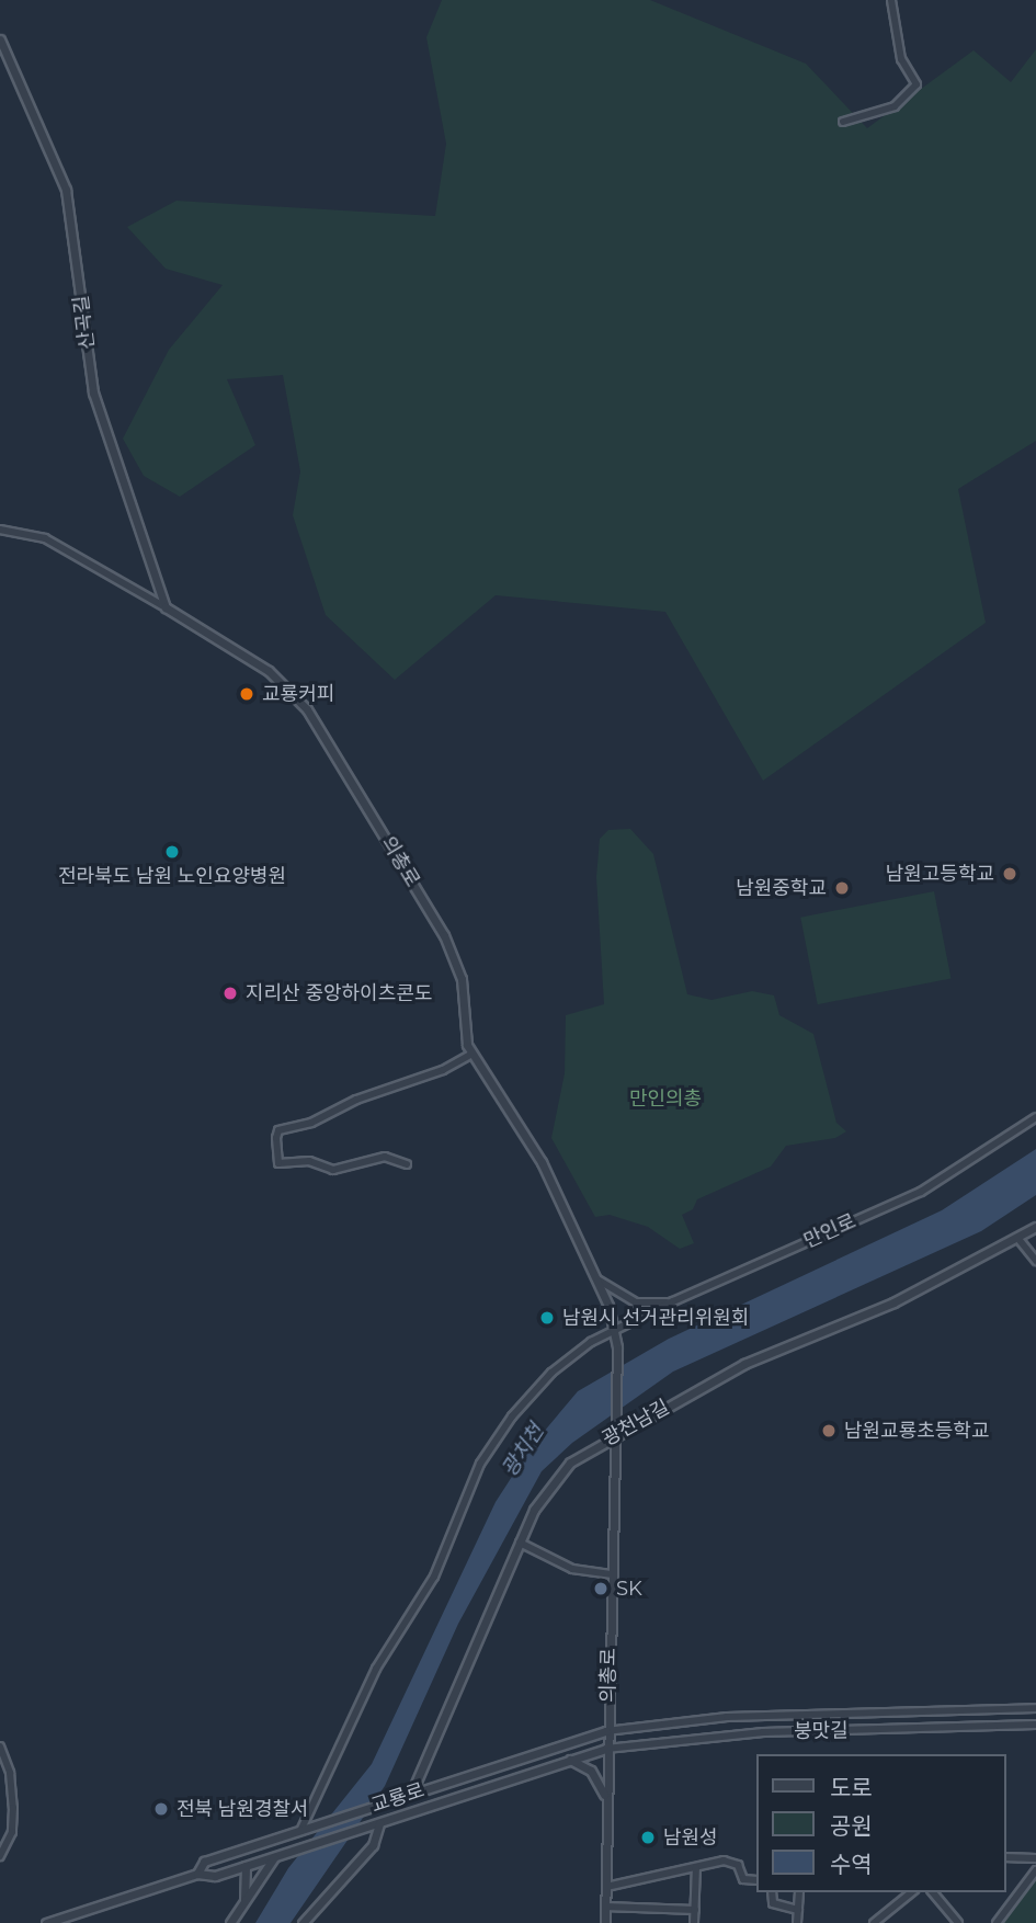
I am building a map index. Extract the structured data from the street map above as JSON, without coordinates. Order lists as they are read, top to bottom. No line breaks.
{"streets":{"street":["산곡길","의총로","만인로","광천남길","붕맛길","교룡로"]},"crossings":[["산곡길","의총로"],["의총로","만인로"],["의총로","광천남길"],["의총로","붕맛길"],["의총로","교룡로"],["만인로","교룡로"],["광천남길","교룡로"],["붕맛길","교룡로"]],"water":["광치천"],"parks":["만인의총"],"places":["교룡커피","전라북도 남원 노인요양병원","남원고등학교","남원중학교","지리산 중앙하이츠콘도","남원시 선거관리위원회","남원교룡초등학교","SK","전북 남원경찰서","남원성"],"legend":["도로","공원","수역"]}
